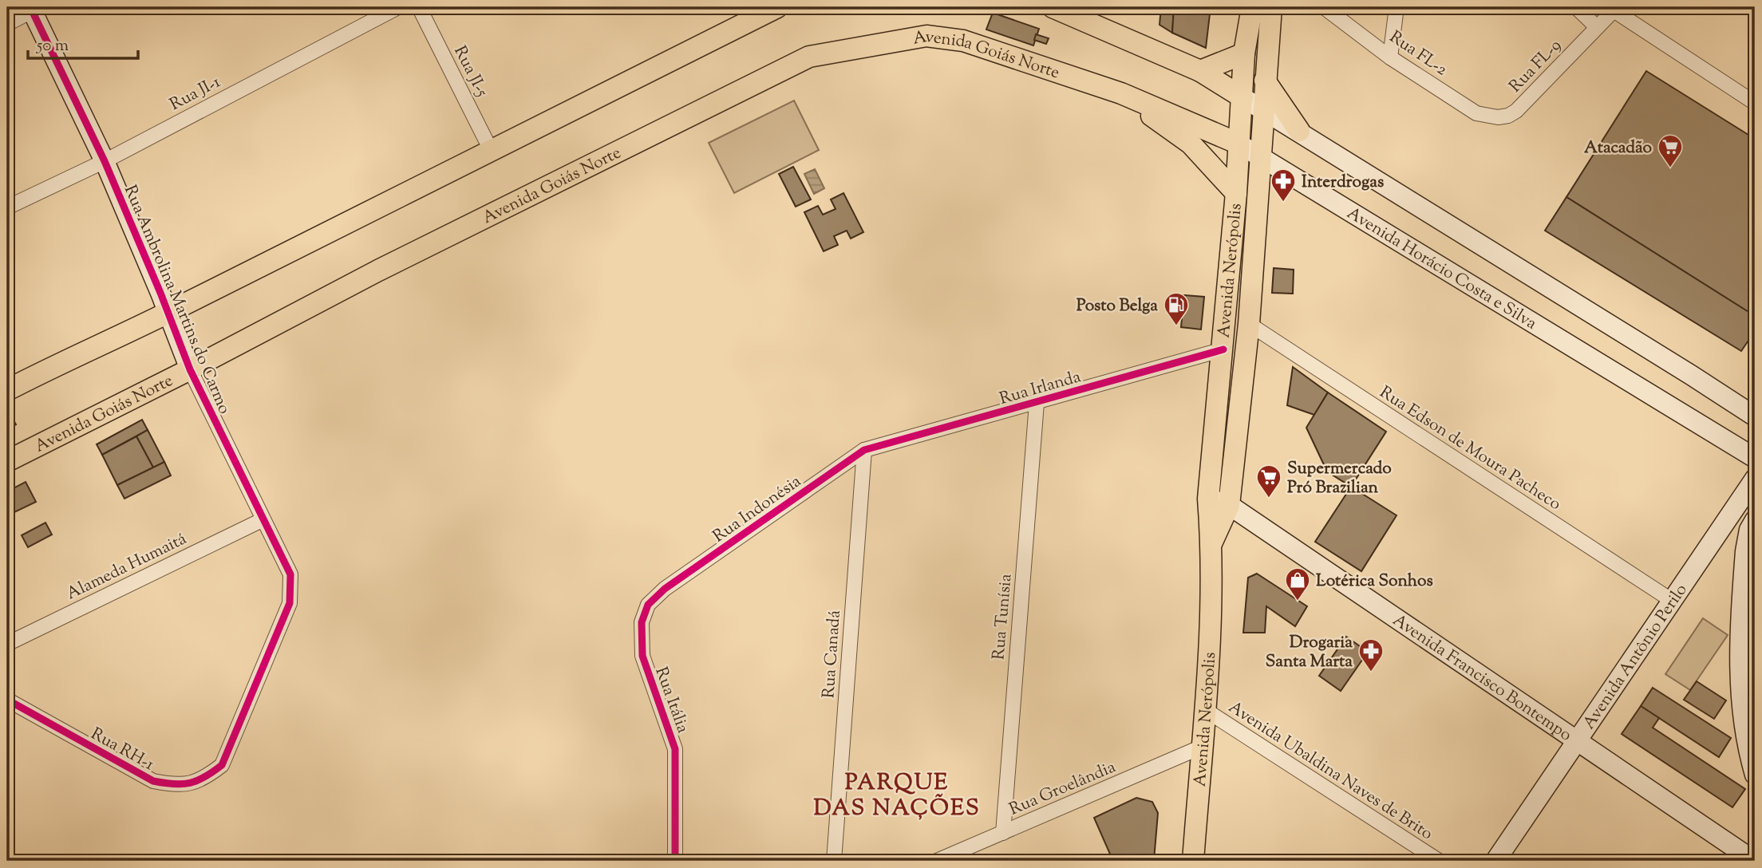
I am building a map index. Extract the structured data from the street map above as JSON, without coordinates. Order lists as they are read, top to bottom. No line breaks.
{"streets":{"main road":["Avenida Goiás Norte","Avenida Horácio Costa e Silva","Avenida Nerópolis"],"street":["Rua FL-2","Rua FL-9","Rua JI-5","Rua JI-1","Rua Ambrolina Martins do Carmo","Rua Irlanda","Rua Edson de Moura Pacheco","Rua Indonésia","Alameda Humaitá","Rua Tunísia","Rua Canadá","Avenida Antônio Perilo","Avenida Francisco Bontempo","Rua Itália","Rua RH-1","Avenida Ubaldina Naves de Brito","Rua Groelândia"]},"crossings":[["Rua FL-2","Rua FL-9"],["Avenida Goiás Norte","Avenida Horácio Costa e Silva"],["Avenida Goiás Norte","Rua Ambrolina Martins do Carmo"],["Rua JI-1","Rua Ambrolina Martins do Carmo"],["Avenida Horácio Costa e Silva","Avenida Nerópolis"],["Avenida Nerópolis","Rua Irlanda"],["Avenida Nerópolis","Rua Edson de Moura Pacheco"],["Avenida Nerópolis","Avenida Francisco Bontempo"],["Avenida Nerópolis","Avenida Ubaldina Naves de Brito"],["Avenida Nerópolis","Rua Groelândia"],["Rua Ambrolina Martins do Carmo","Alameda Humaitá"],["Rua Ambrolina Martins do Carmo","Rua RH-1"],["Rua Irlanda","Rua Indonésia"],["Rua Irlanda","Rua Tunísia"],["Rua Irlanda","Rua Canadá"],["Rua Edson de Moura Pacheco","Avenida Antônio Perilo"],["Rua Indonésia","Rua Canadá"],["Rua Indonésia","Rua Itália"],["Rua Tunísia","Rua Groelândia"],["Avenida Antônio Perilo","Avenida Francisco Bontempo"]],"districts":["PARQUE DAS NAÇÕES"],"places":{"supermarket":["Atacadão","Supermercado Pró Brazilian"],"pharmacy":["Interdrogas","Drogaria Santa Marta"],"fuel station":["Posto Belga"],"shop":["Lotérica Sonhos"]},"scale_bar":"50 m"}
